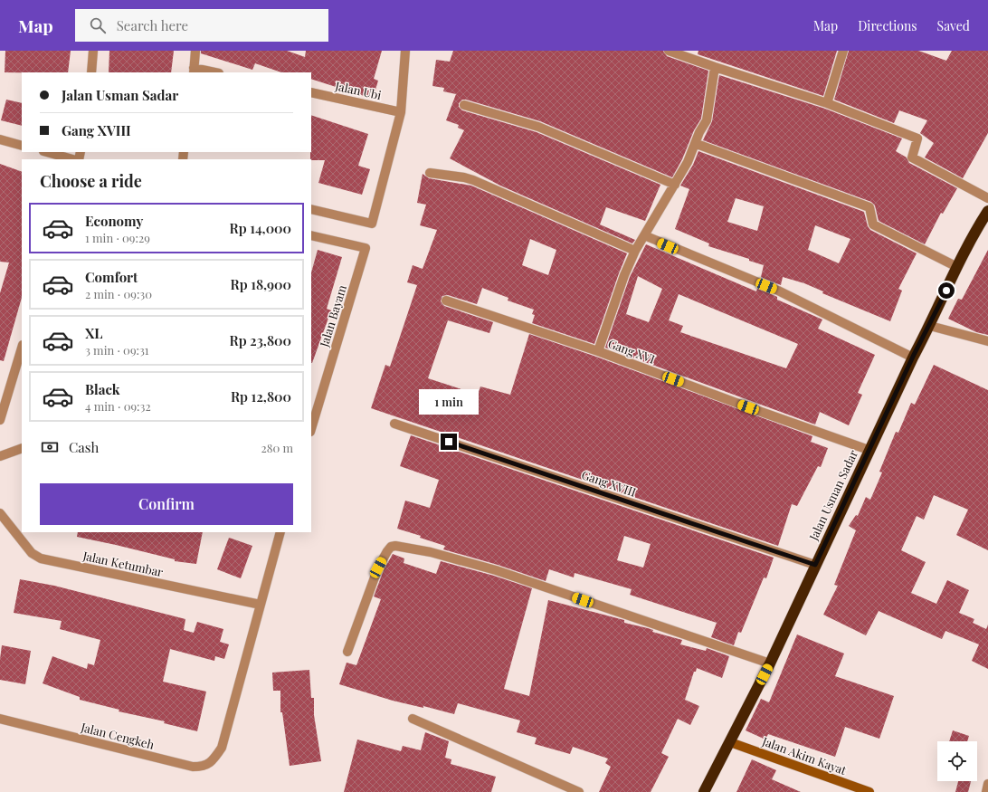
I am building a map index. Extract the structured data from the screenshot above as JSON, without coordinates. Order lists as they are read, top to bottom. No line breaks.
{"streets":{"highway":["Jalan Usman Sadar"],"main road":["Jalan Akim Kayat"],"street":["Jalan Ubi","Jalan Bayam","Gang XVI","Gang XVIII","Jalan Ketumbar","Jalan Cengkeh"]},"crossings":[["Gang XVI","Jalan Usman Sadar"],["Gang XVIII","Jalan Usman Sadar"],["Jalan Usman Sadar","Jalan Akim Kayat"],["Jalan Ketumbar","Jalan Cengkeh"]],"page":{"header":"Map","search":"Search here","nav":["Map","Directions","Saved"],"banner":["Jalan Usman Sadar","Gang XVIII"],"heading":"Choose a ride","list":[{"name":"Economy","note":"1 min · 09:29","value":"Rp 14,000"},{"name":"Comfort","note":"2 min · 09:30","value":"Rp 18,900"},{"name":"XL","note":"3 min · 09:31","value":"Rp 23,800"},{"name":"Black","note":"4 min · 09:32","value":"Rp 12,800"}],"bubble":"1 min","pay":["Cash","280 m"],"buttons":"Confirm"}}
